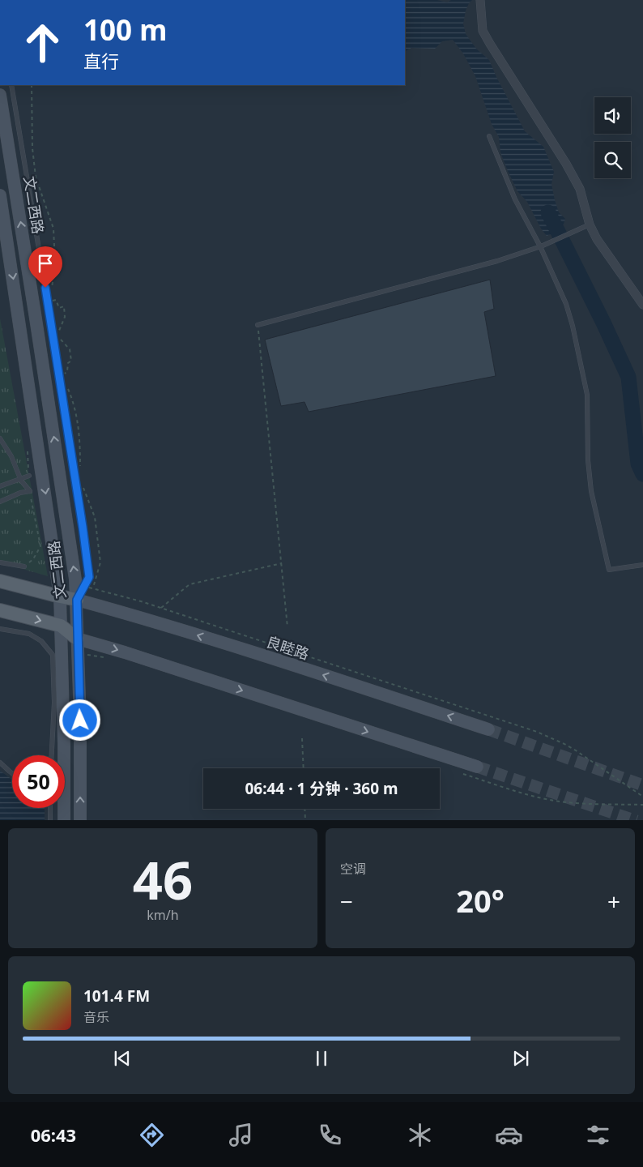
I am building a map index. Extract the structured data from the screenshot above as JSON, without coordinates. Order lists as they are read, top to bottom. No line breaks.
{"streets":{"main road":["文二西路","良睦路"]},"crossings":[["文二西路","良睦路"]],"page":{"turn":["100 m","直行"],"limit":"50","trip":"06:44 · 1 分钟 · 360 m","tile":[["46","km/h"],"空调"],"heat":["−","20°","+"],"song":["101.4 FM","音乐"],"tabs":"06:43"}}
